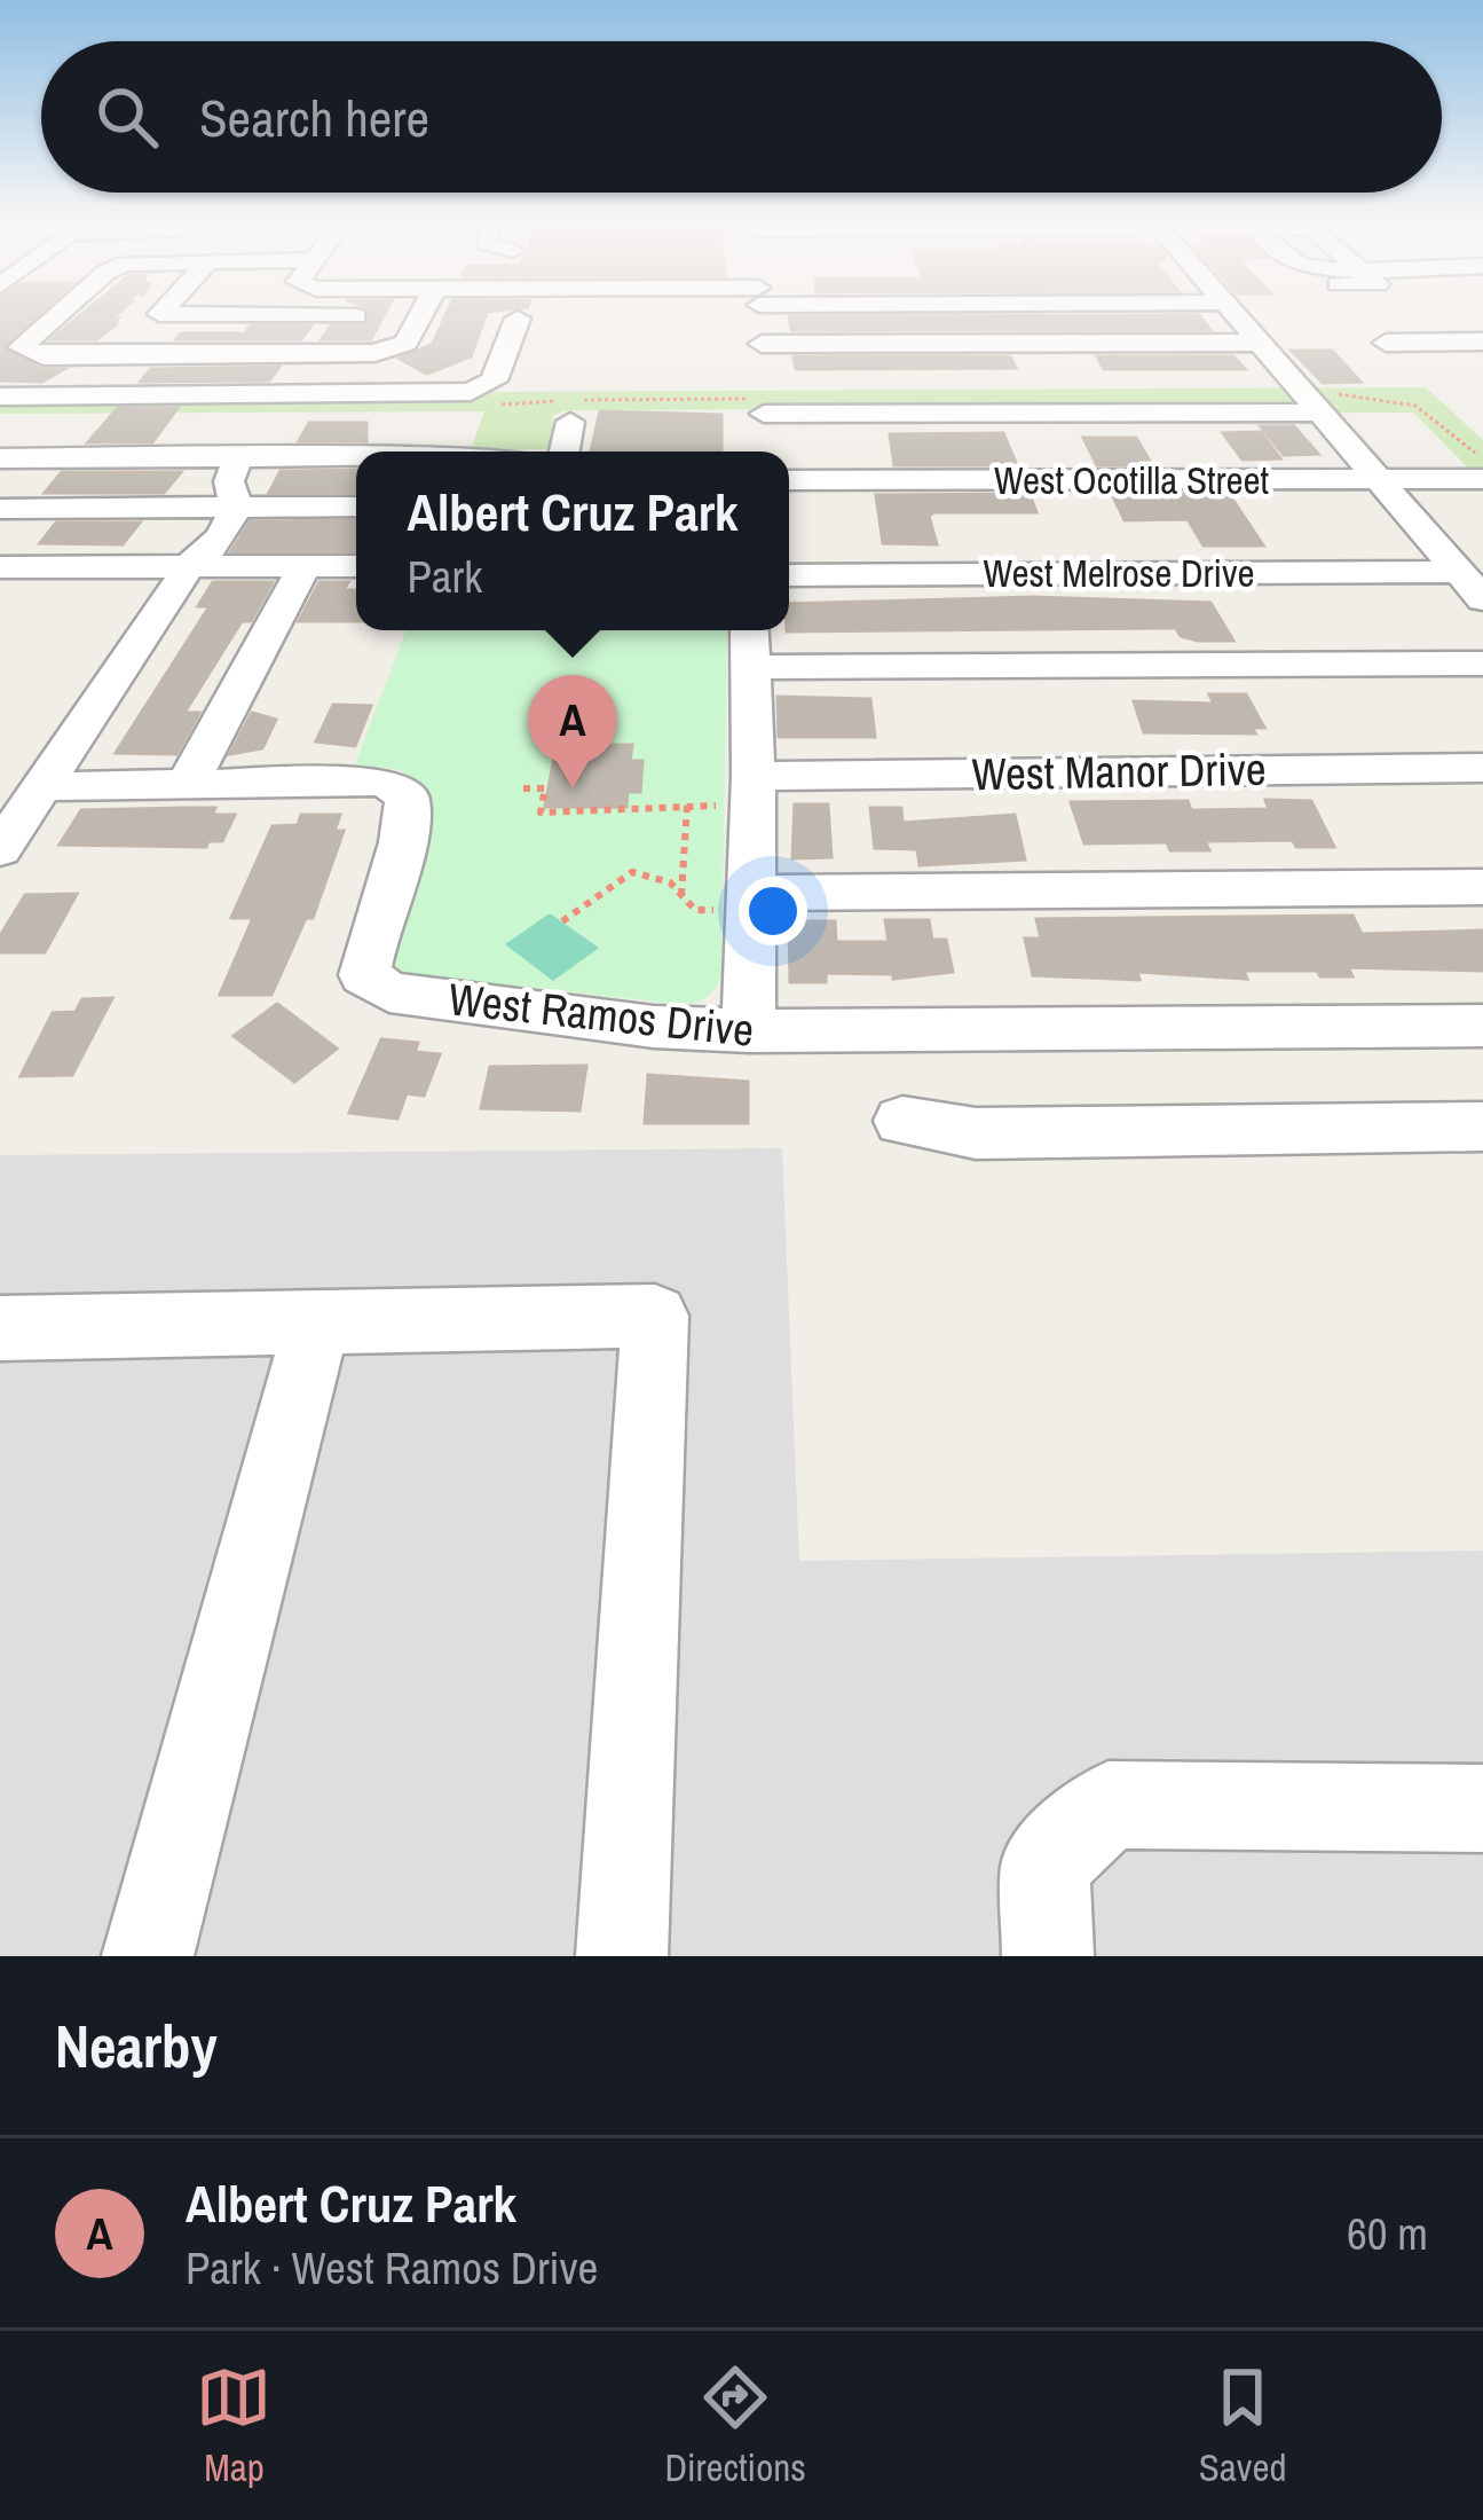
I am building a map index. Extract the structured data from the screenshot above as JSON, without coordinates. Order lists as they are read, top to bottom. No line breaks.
{"streets":{"street":["West Ocotilla Street","West Melrose Drive","West Manor Drive","West Ramos Drive"]},"page":{"search":"Search here","popup":["Albert Cruz Park","Park"],"pins":"A","heading":"Nearby","list":[{"mark":"A","name":"Albert Cruz Park","note":"Park · West Ramos Drive","value":"60 m"}],"nav":["Map","Directions","Saved"]}}
